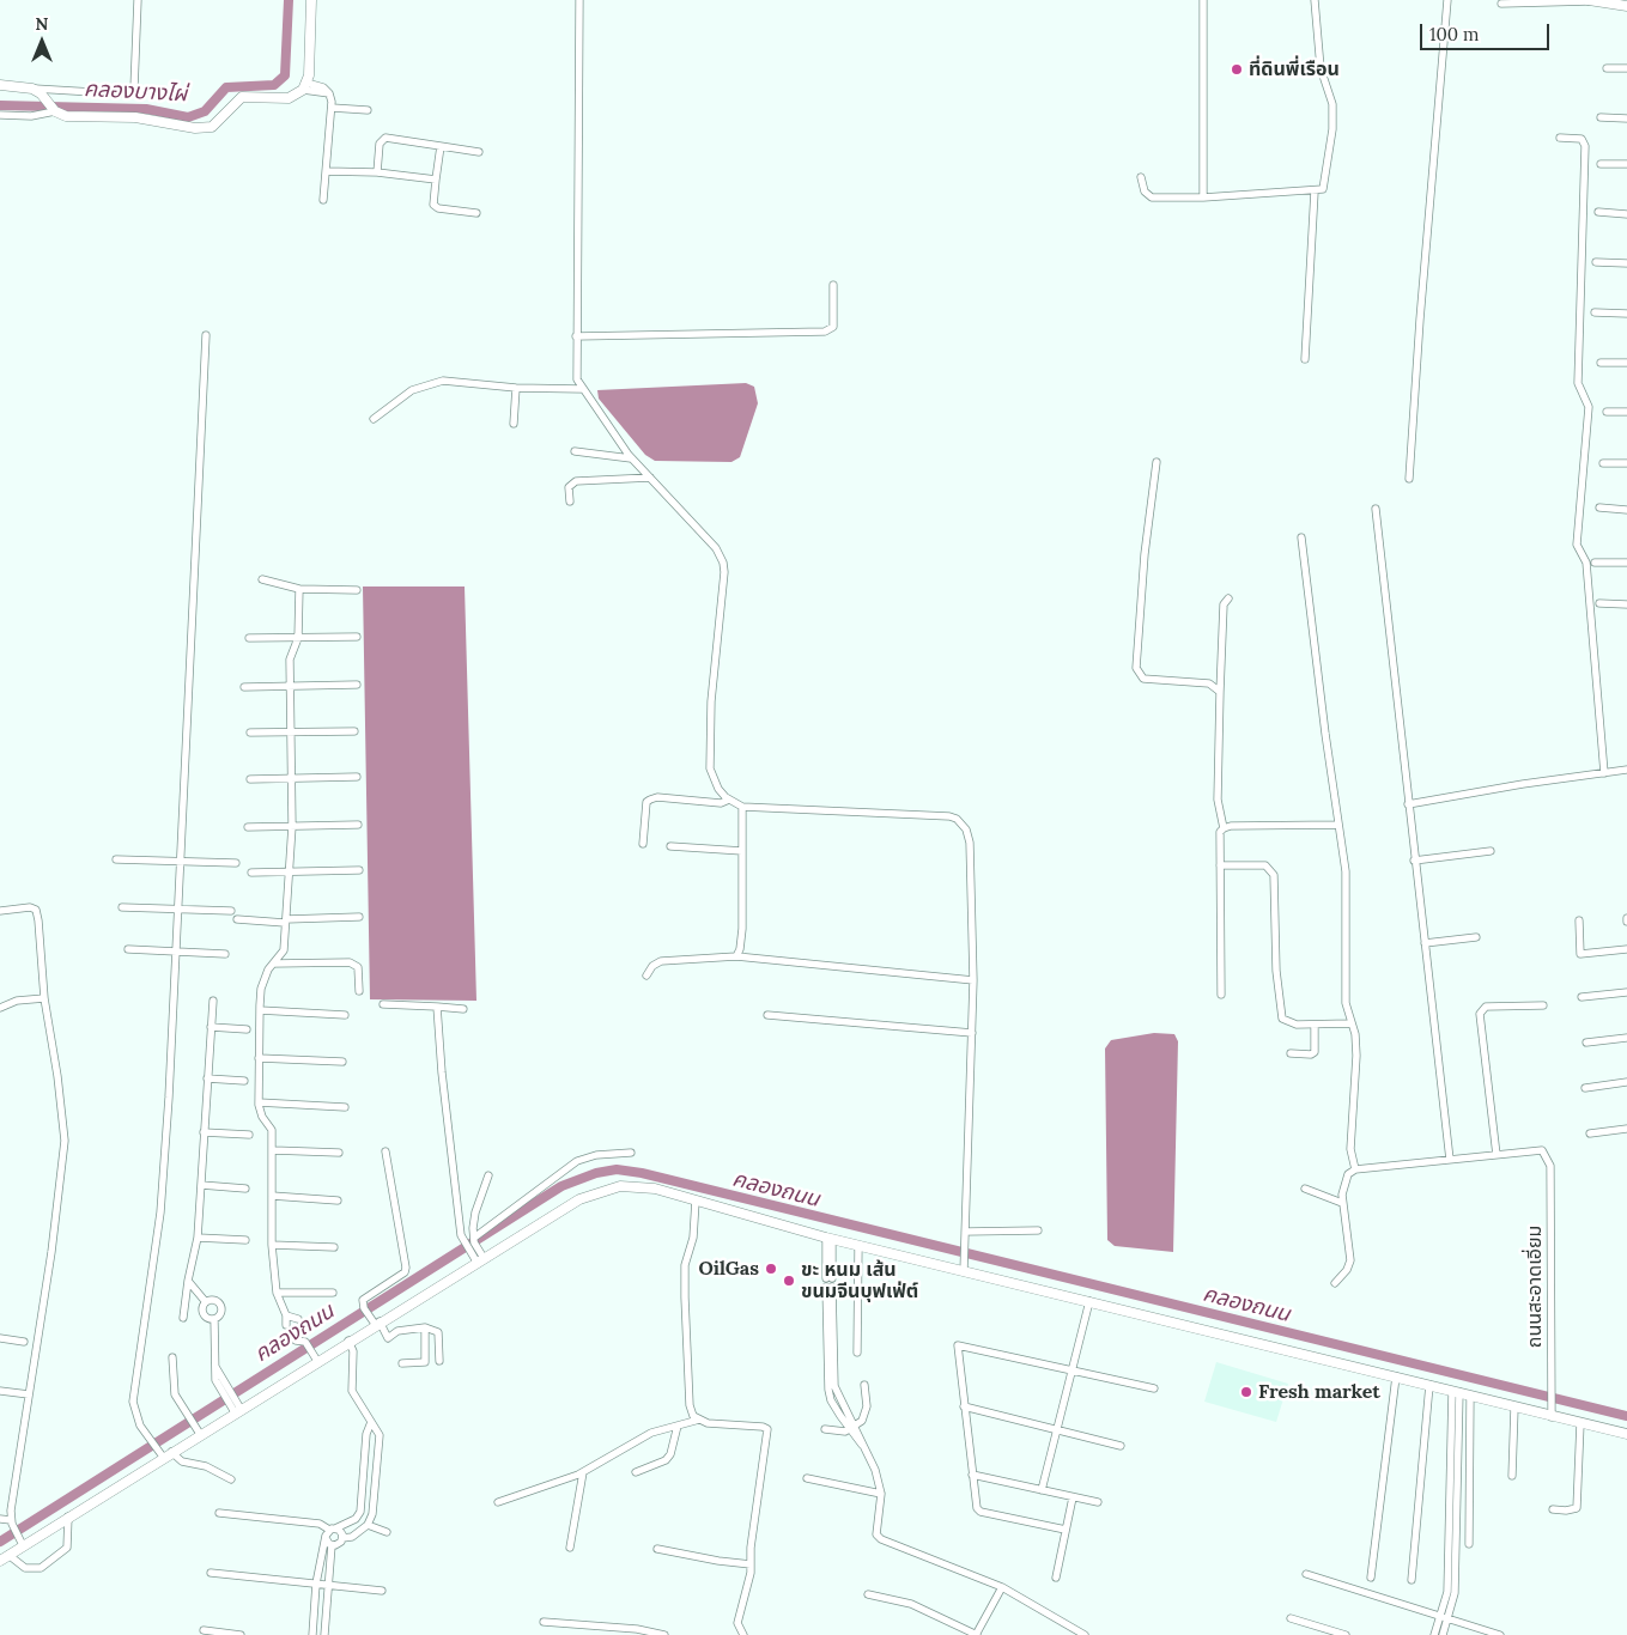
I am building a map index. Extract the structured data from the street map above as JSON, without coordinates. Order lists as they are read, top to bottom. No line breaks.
{"streets":{"street":["ถนนสะอาดเอี่ยม"]},"water":["คลองบางไผ่","คลองถนน"],"places":["ที่ดินพี่เรือน","OilGas","ขะ หนม เส้น ขนมจีนบุฟเฟ่ต์","Fresh market"],"scale_bar":"100 m","north":"top"}
